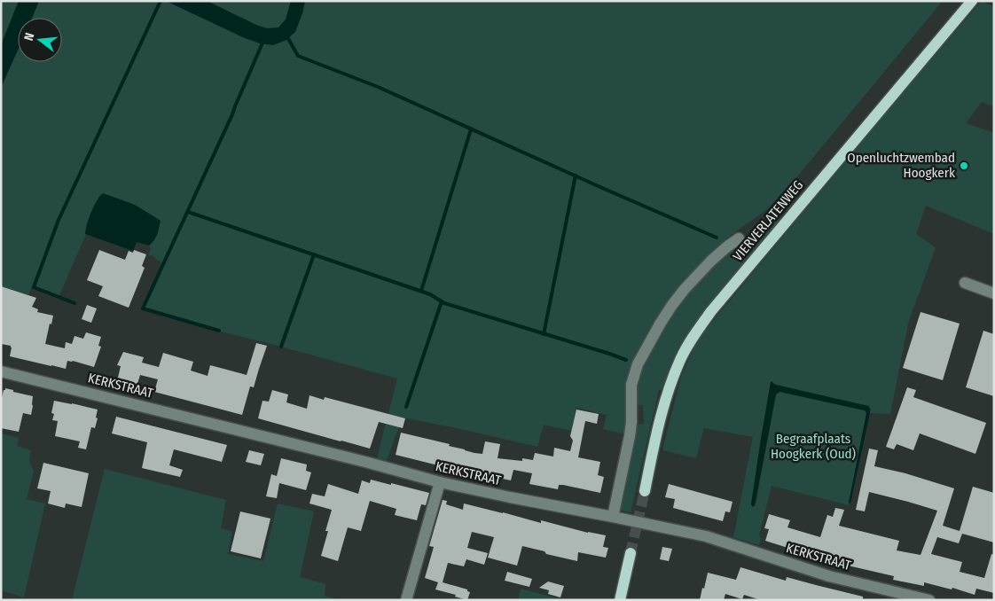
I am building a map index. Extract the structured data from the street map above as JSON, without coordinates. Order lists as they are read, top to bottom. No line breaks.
{"streets":{"main road":["VIERVERLATENWEG"],"street":["KERKSTRAAT"]},"parks":["Begraafplaats Hoogkerk (Oud)"],"places":["Openluchtzwembad Hoogkerk"],"north":"left"}
